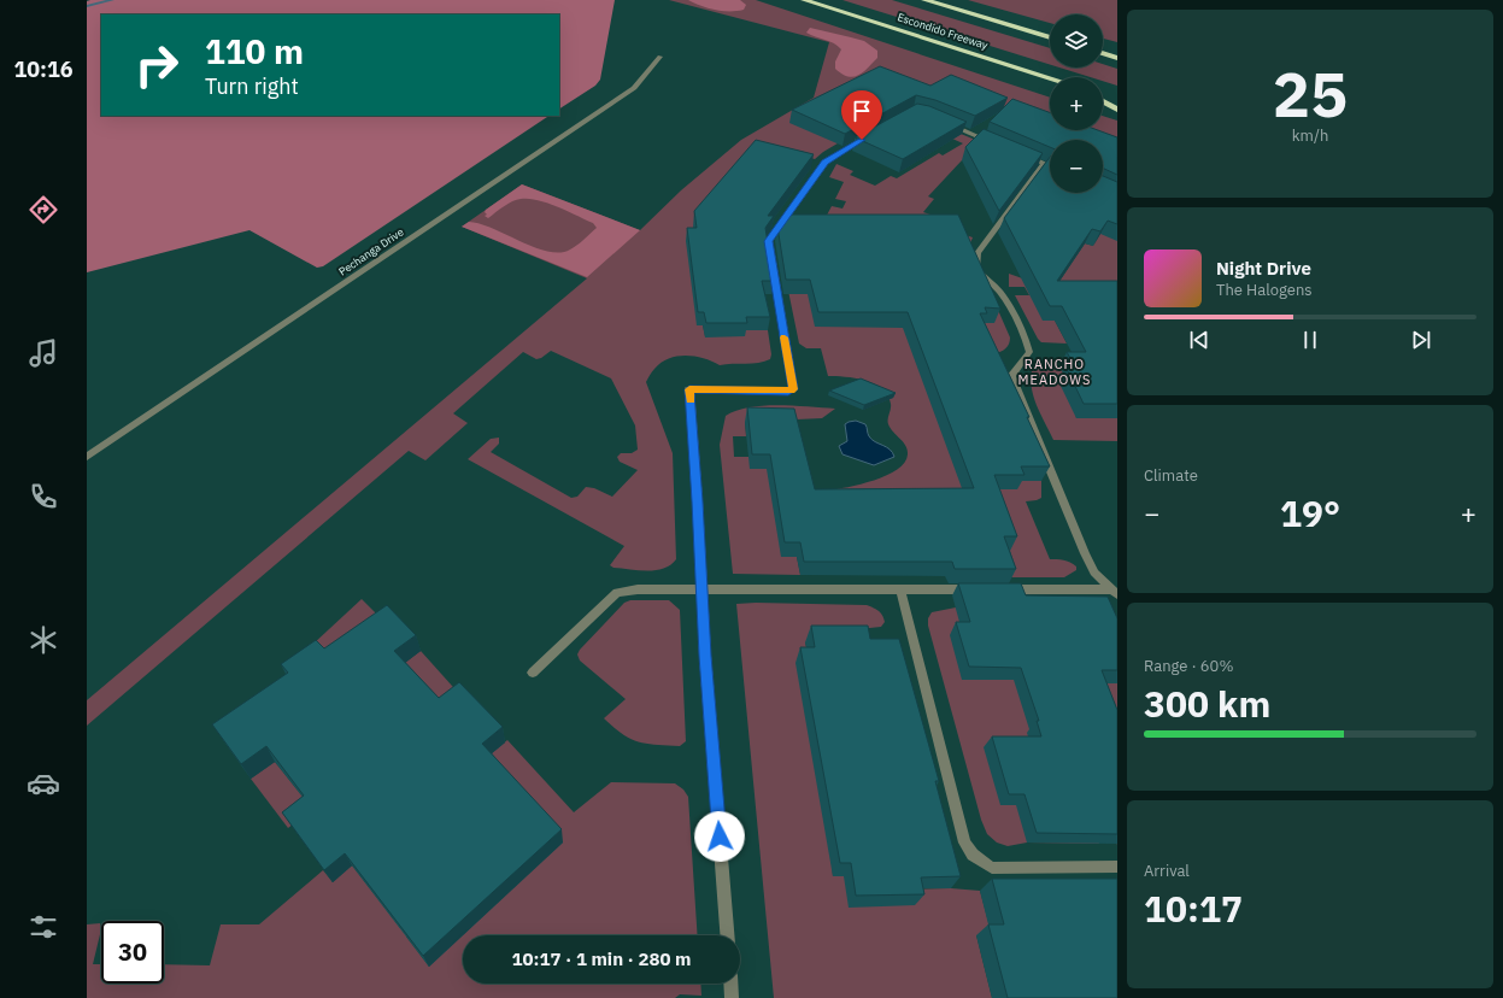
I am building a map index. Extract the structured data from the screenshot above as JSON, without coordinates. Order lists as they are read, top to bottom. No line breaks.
{"streets":{"highway":["Escondido Freeway"],"street":["Pechanga Drive"]},"districts":["RANCHO MEADOWS"],"page":{"tabs":"10:16","tile":[["25","km/h"],"Climate",["Range · 60%","300 km"],["Arrival","10:17"]],"map_buttons":["+","−"],"turn":["110 m","Turn right"],"song":["Night Drive","The Halogens"],"heat":["−","19°","+"],"limit":"30","trip":"10:17 · 1 min · 280 m"}}
